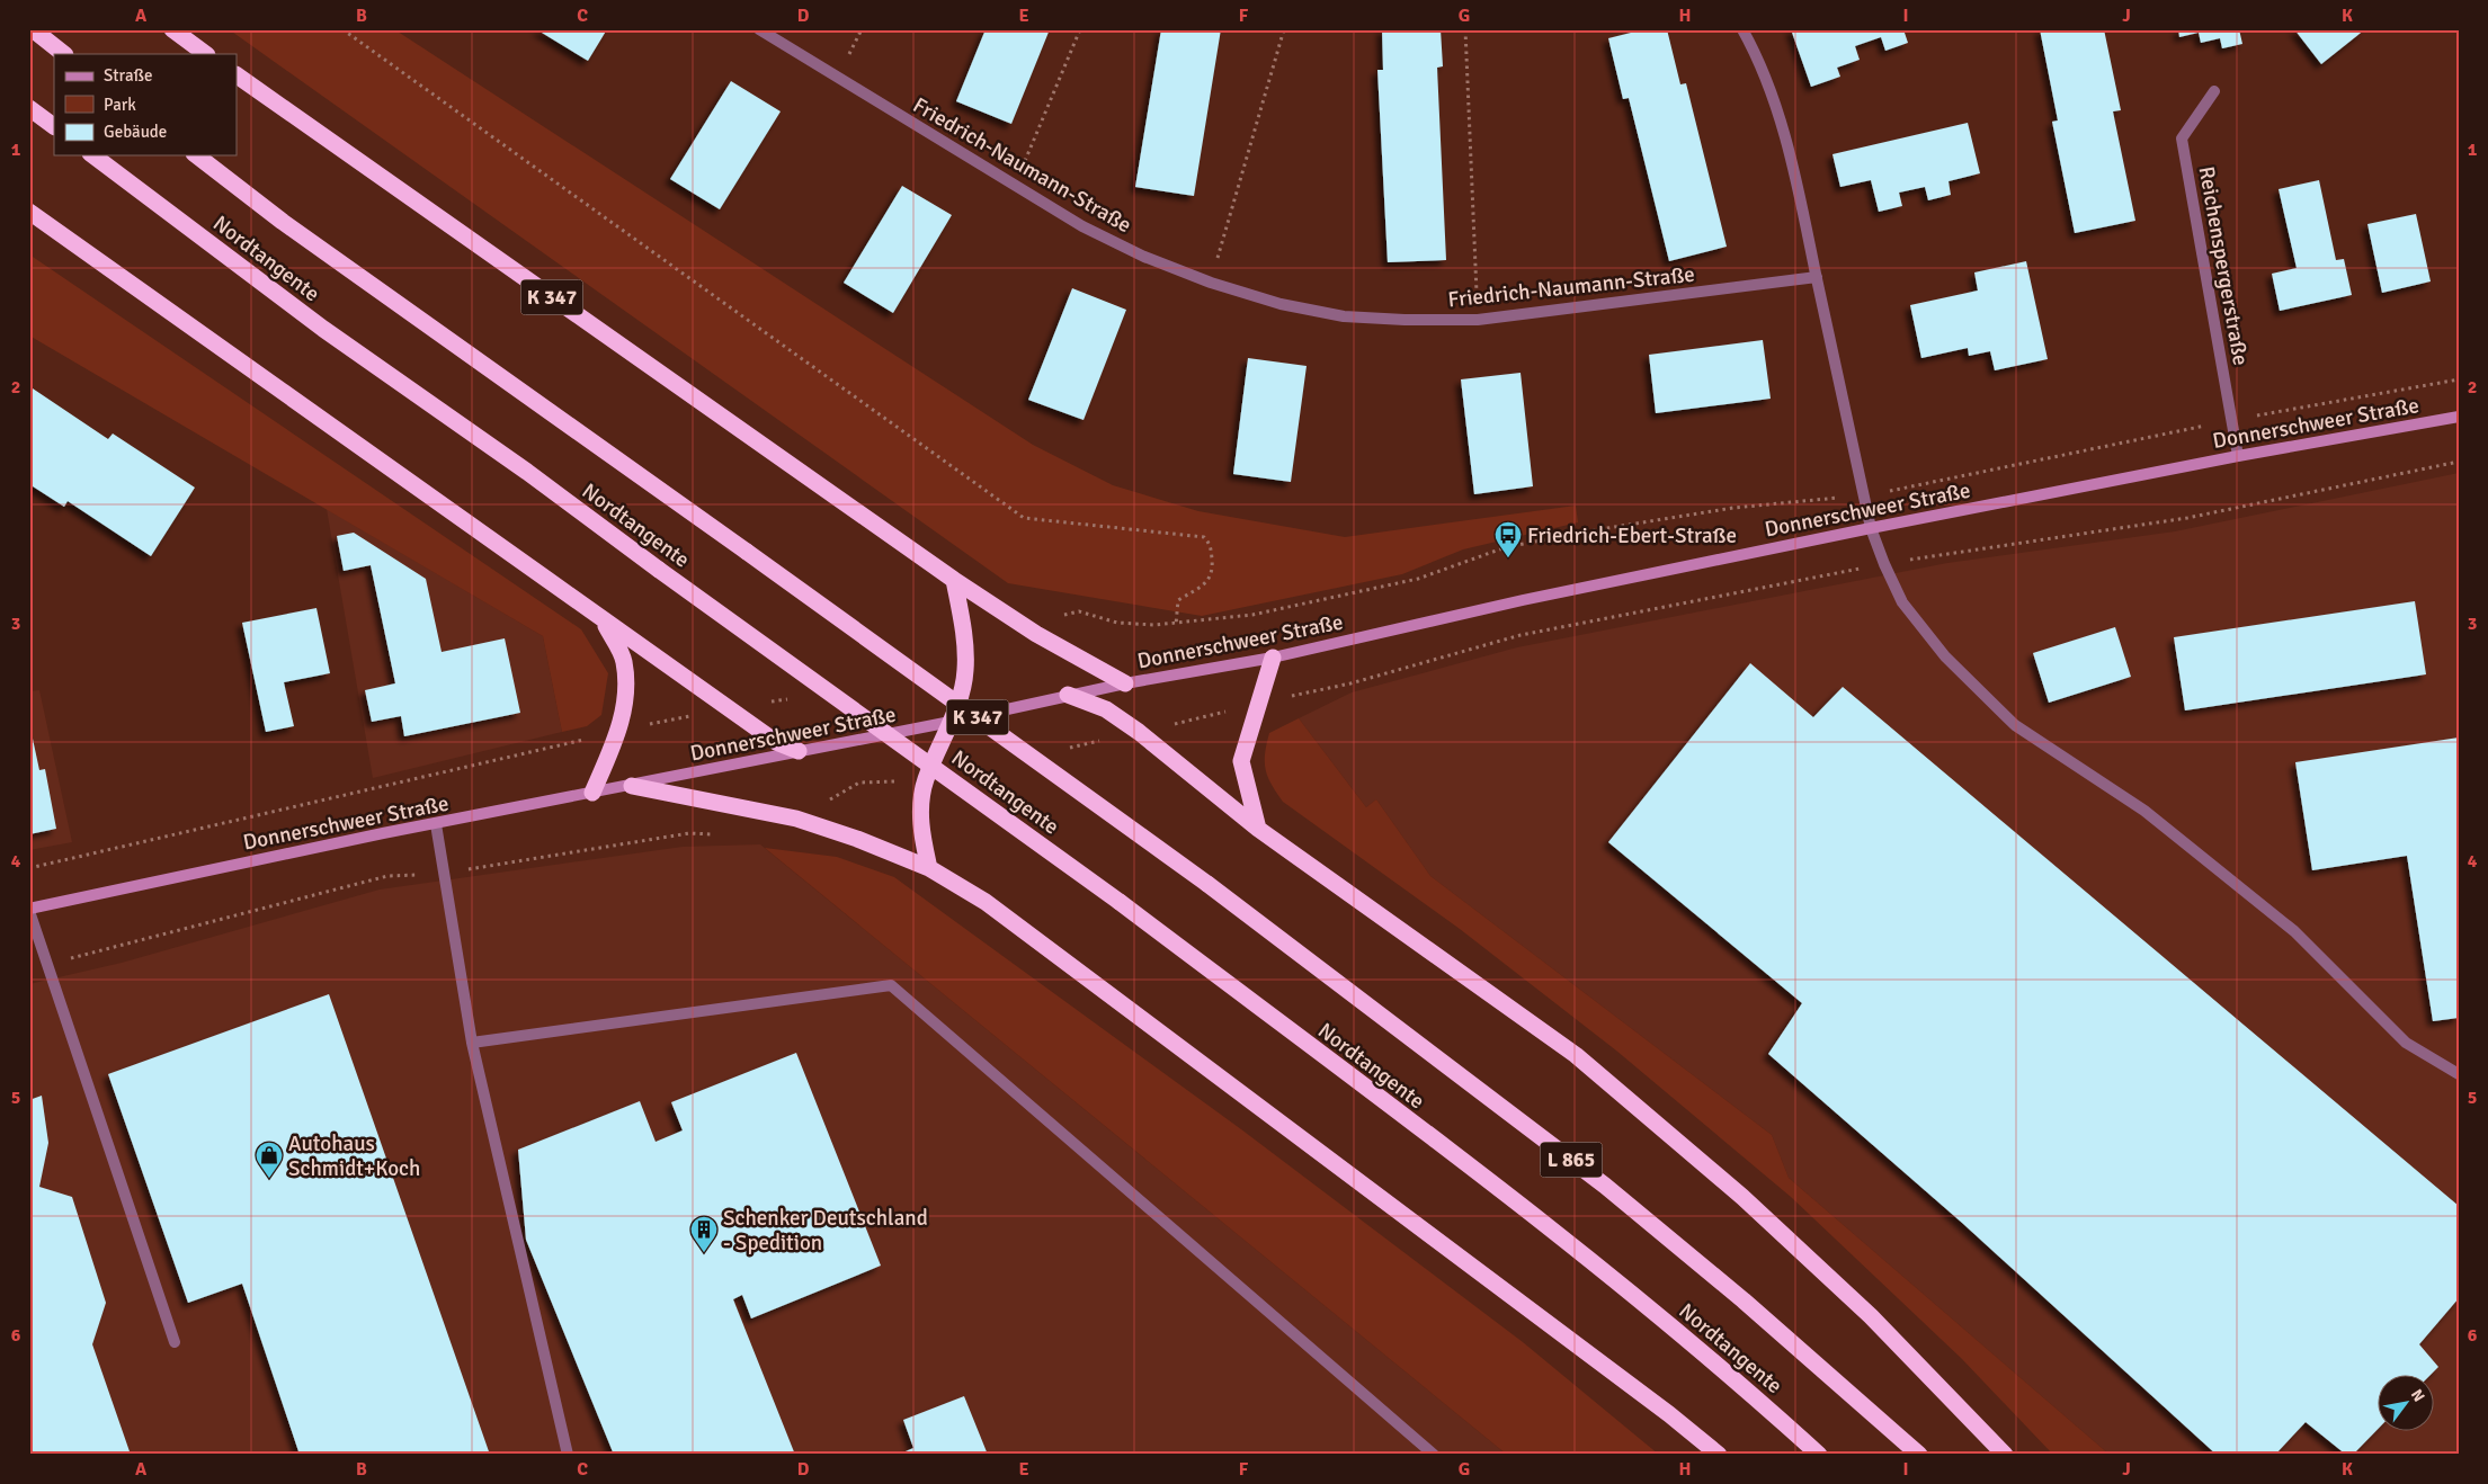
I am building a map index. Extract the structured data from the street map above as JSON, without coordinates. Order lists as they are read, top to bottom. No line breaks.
{"streets":{"highway":["Nordtangente","K 347","L 865"],"main road":["Donnerschweer Straße"],"street":["Friedrich-Naumann-Straße","Reichenspergerstraße"]},"crossings":[["Reichenspergerstraße","Donnerschweer Straße"],["K 347","Donnerschweer Straße"]],"places":{"bus stop":["Friedrich-Ebert-Straße"],"shop":["Autohaus Schmidt+Koch"],"building":["Schenker Deutschland - Spedition"]},"legend":["Straße","Park","Gebäude"],"north":"top right","grid":{"columns":["A","B","C","D","E","F","G","H","I","J","K"],"rows":["1","2","3","4","5","6"]}}
